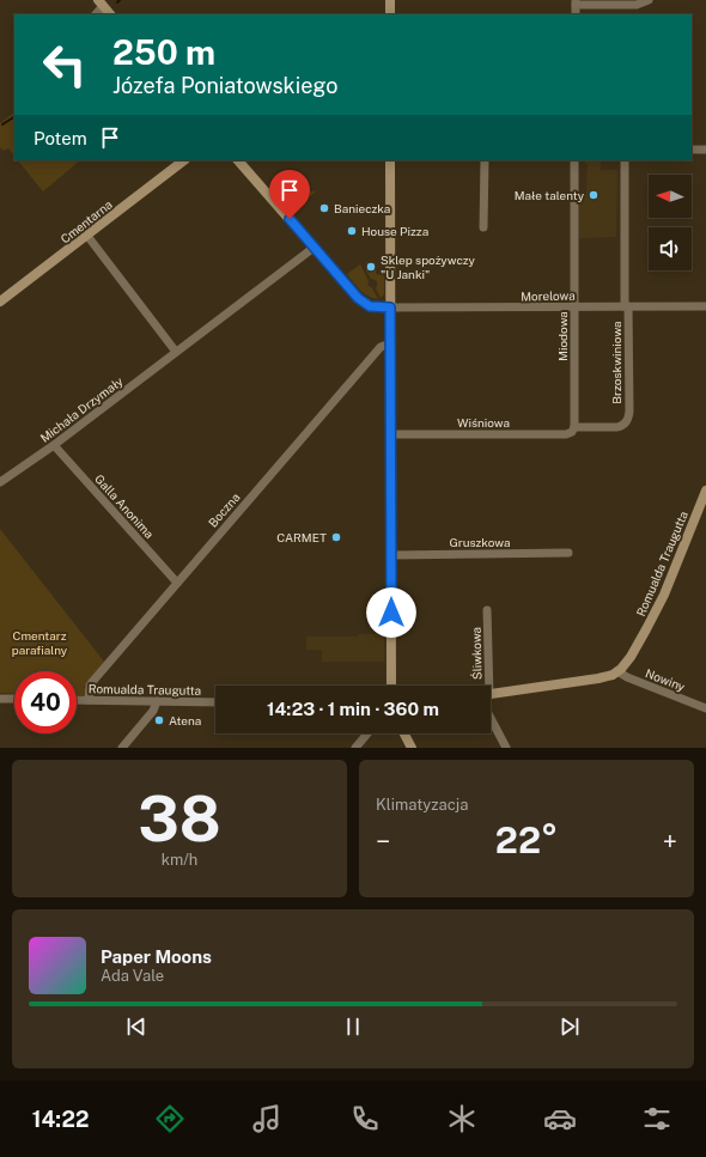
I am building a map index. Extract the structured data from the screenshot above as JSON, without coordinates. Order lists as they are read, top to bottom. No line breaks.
{"streets":{"street":["Cmentarna","Morelowa","Miodowa","Brzoskwiniowa","Michała Drzymały","Wiśniowa","Galla Anonima","Boczna","Gruszkowa","Romualda Traugutta","Śliwkowa","Nowiny"]},"crossings":[["Morelowa","Miodowa"],["Morelowa","Brzoskwiniowa"],["Miodowa","Brzoskwiniowa"],["Miodowa","Wiśniowa"],["Brzoskwiniowa","Wiśniowa"],["Michała Drzymały","Galla Anonima"],["Galla Anonima","Boczna"],["Boczna","Romualda Traugutta"],["Romualda Traugutta","Nowiny"]],"parks":["Cmentarz parafialny"],"places":["Małe talenty","Banieczka","House Pizza","Sklep spożywczy \"U Janki\"","CARMET","Atena"],"north":"left","page":{"turn":["250 m","Józefa Poniatowskiego"],"then":"Potem","limit":"40","trip":"14:23 · 1 min · 360 m","tile":[["38","km/h"],"Klimatyzacja"],"heat":["−","22°","+"],"song":["Paper Moons","Ada Vale"],"tabs":"14:22"}}
